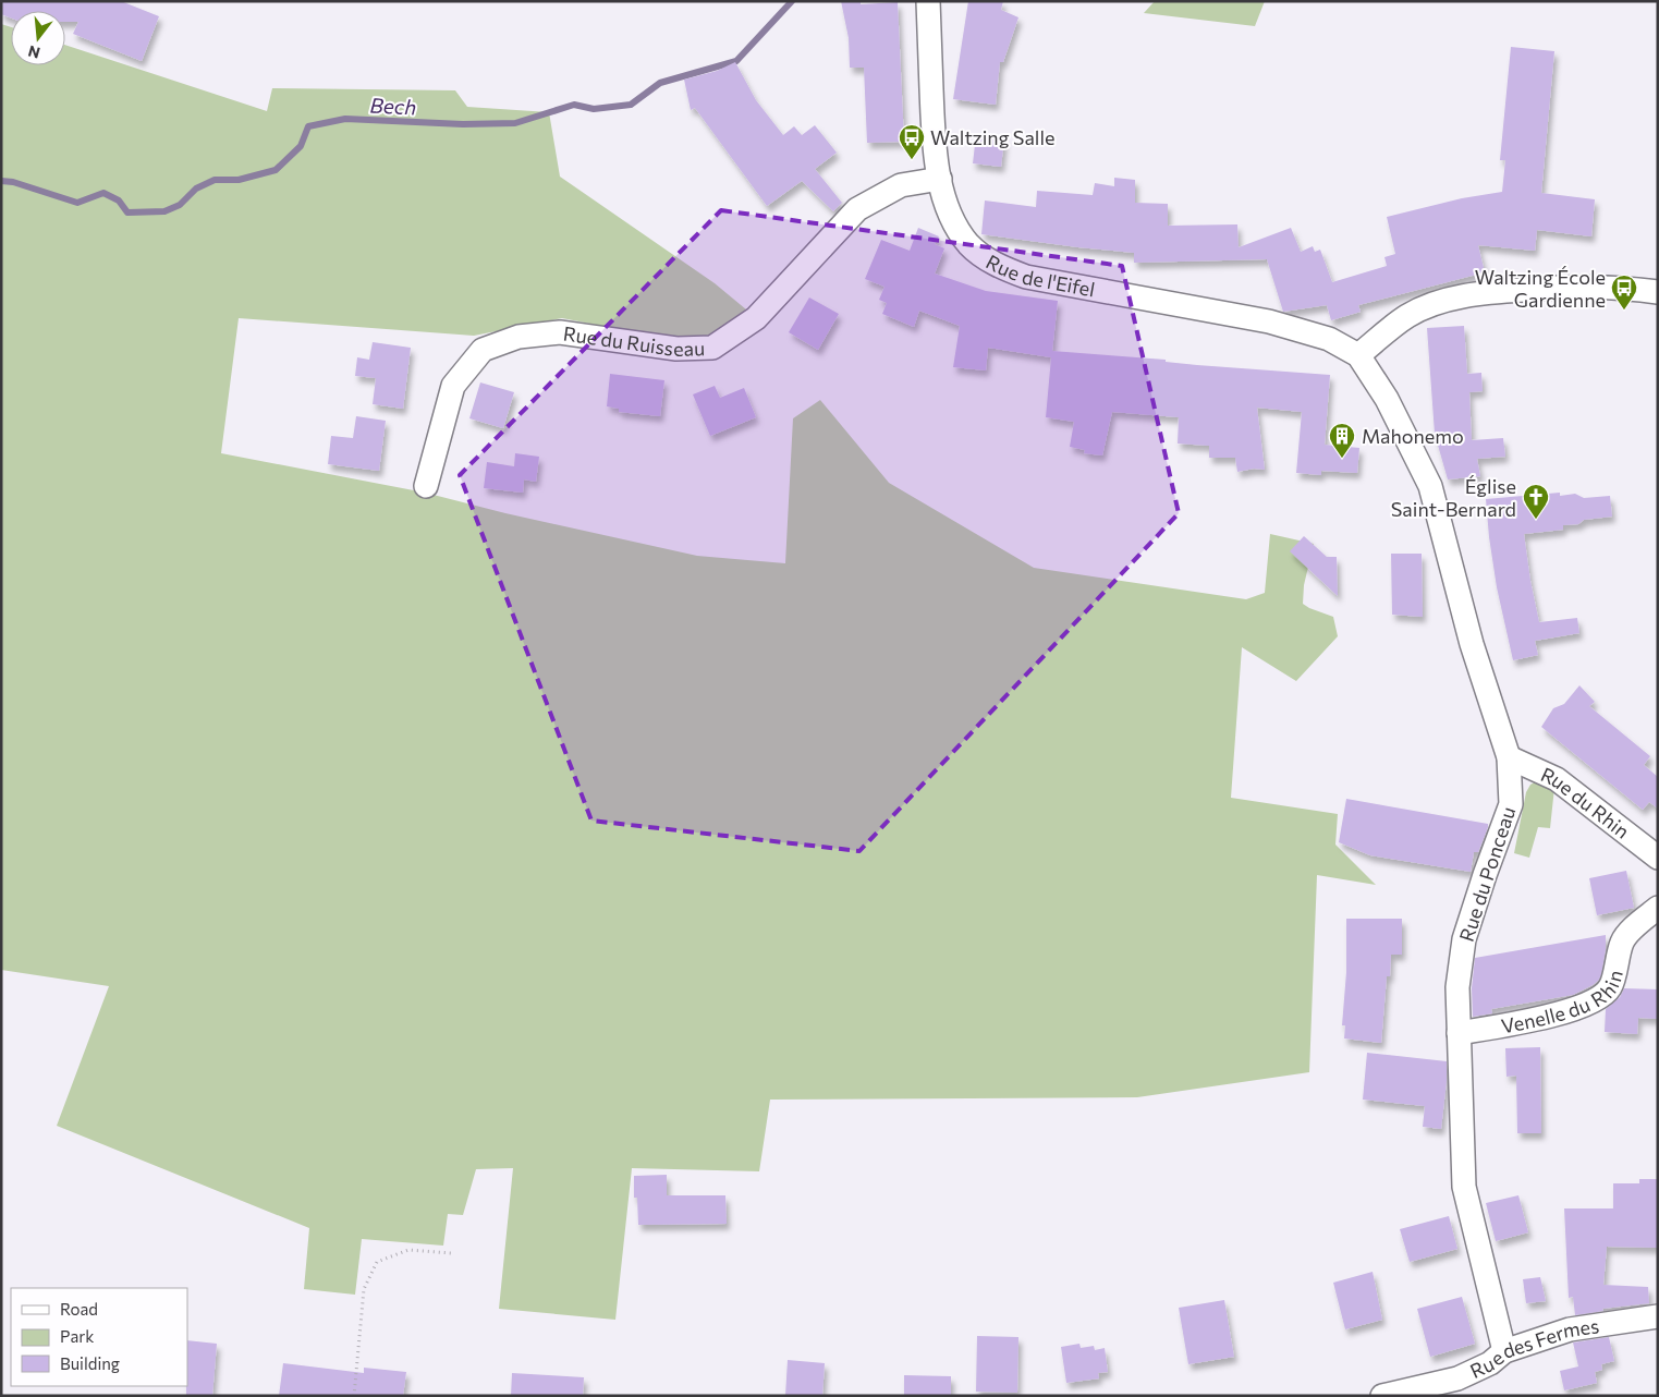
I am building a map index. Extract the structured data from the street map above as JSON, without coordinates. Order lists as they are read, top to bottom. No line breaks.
{"streets":{"street":["Rue de l'Eifel","Rue du Ruisseau","Rue du Rhin","Rue du Ponceau","Venelle du Rhin","Rue des Fermes"]},"crossings":[["Rue de l'Eifel","Rue du Ruisseau"],["Rue de l'Eifel","Rue du Ponceau"],["Rue du Rhin","Rue du Ponceau"],["Rue du Ponceau","Venelle du Rhin"],["Rue du Ponceau","Rue des Fermes"]],"water":["Bech"],"places":{"bus stop":["Waltzing Salle","Waltzing École Gardienne"],"building":["Mahonemo"],"church":["Église Saint-Bernard"]},"legend":["Road","Park","Building"],"north":"bottom"}
